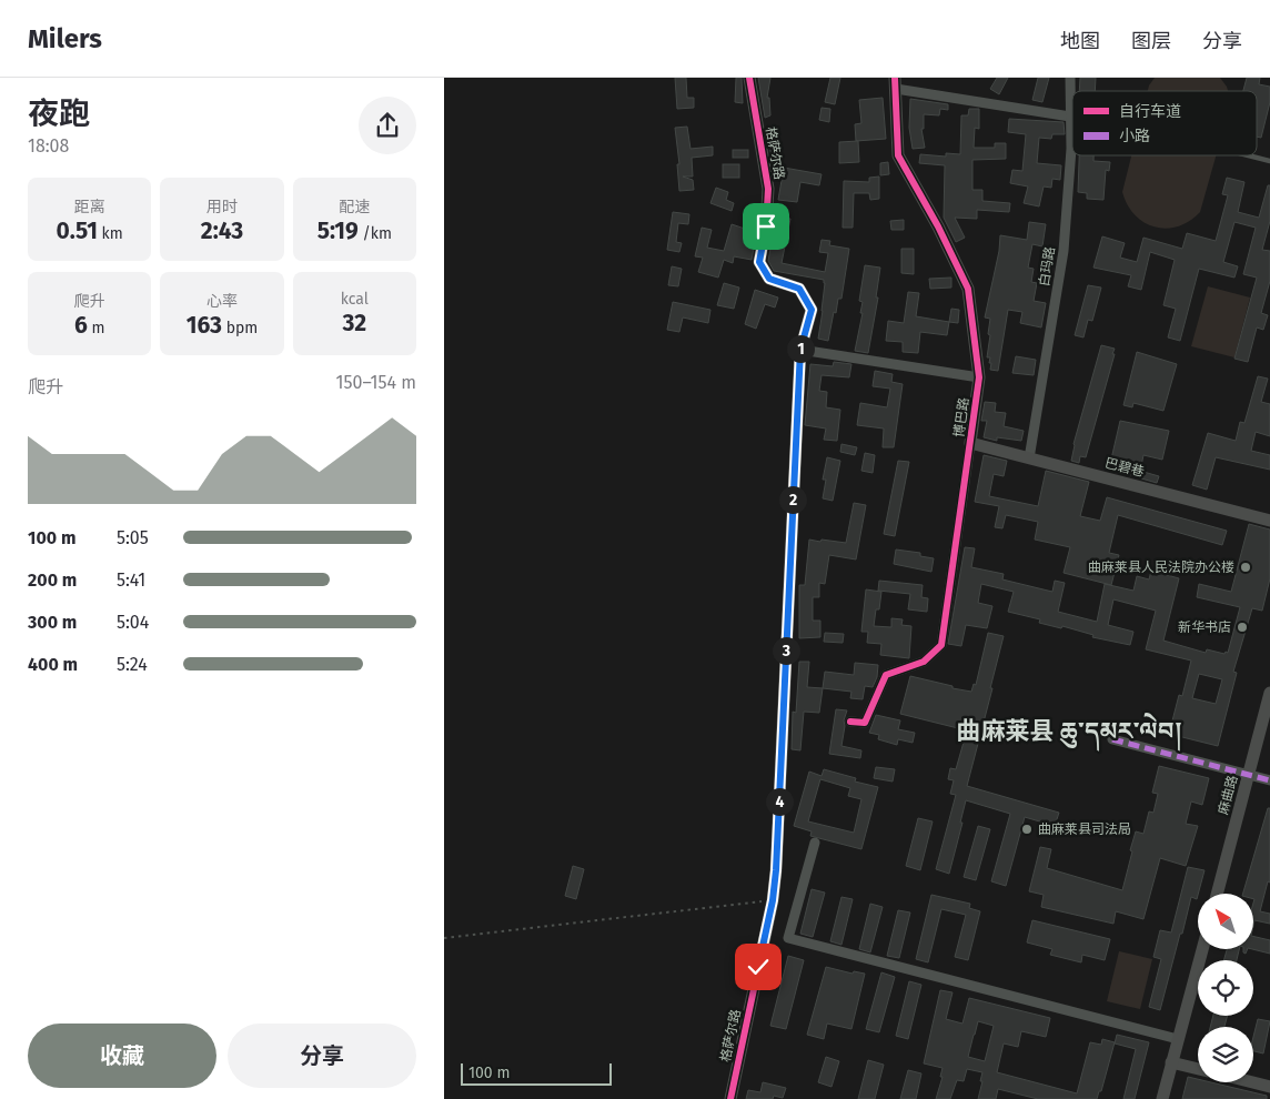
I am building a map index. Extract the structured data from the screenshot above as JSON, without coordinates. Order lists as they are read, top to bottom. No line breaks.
{"streets":{"street":["格萨尔路","白玛路","博巴路","巴碧巷","麻曲路"]},"crossings":[["白玛路","巴碧巷"],["博巴路","巴碧巷"]],"districts":["曲麻莱县 ཆུ་དམར་ལེབ།"],"places":["曲麻莱县人民法院办公楼","新华书店","曲麻莱县司法局"],"legend":["自行车道","小路"],"scale_bar":"100 m","north":"top left","page":{"header":"Milers","nav":["地图","图层","分享"],"heading":["夜跑","18:08"],"stats":[["距离","0.51 km"],["用时","2:43"],["配速","5:19 /km"],["爬升","6 m"],["心率","163 bpm"],["kcal","32"]],"pins":["1","2","3","4"],"chart":["爬升","150–154 m"],"list":[{"name":"100 m","note":"5:05"},{"name":"200 m","note":"5:41"},{"name":"300 m","note":"5:04"},{"name":"400 m","note":"5:24"}],"buttons":["收藏","分享"],"scale":"100 m"}}
